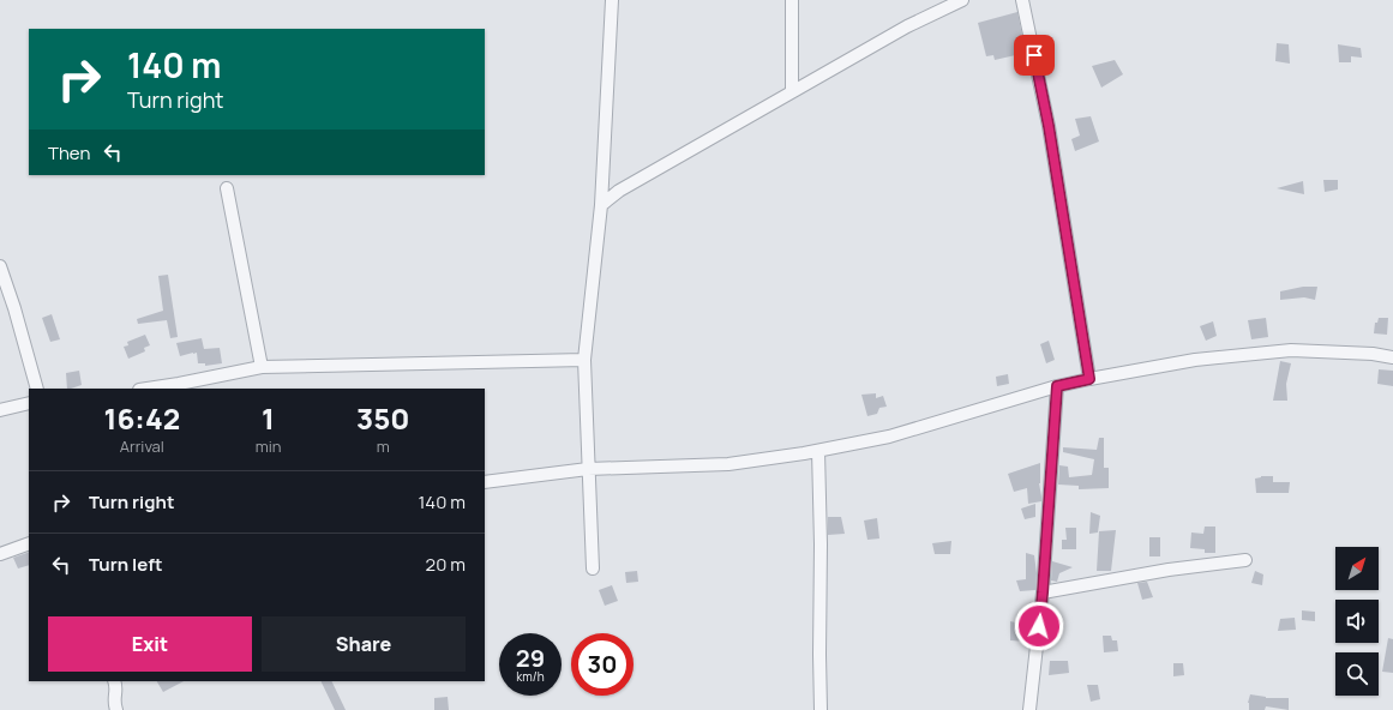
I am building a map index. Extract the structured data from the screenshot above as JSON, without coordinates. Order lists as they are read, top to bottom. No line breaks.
{"north":"top right","page":{"turn":["140 m","Turn right"],"then":"Then","eta":["16:42","Arrival","1","min","350","m"],"list":[{"name":"Turn right","value":"140 m"},{"name":"Turn left","value":"20 m"}],"buttons":["Exit","Share"],"speed":"29 km/h","limit":"30"}}
